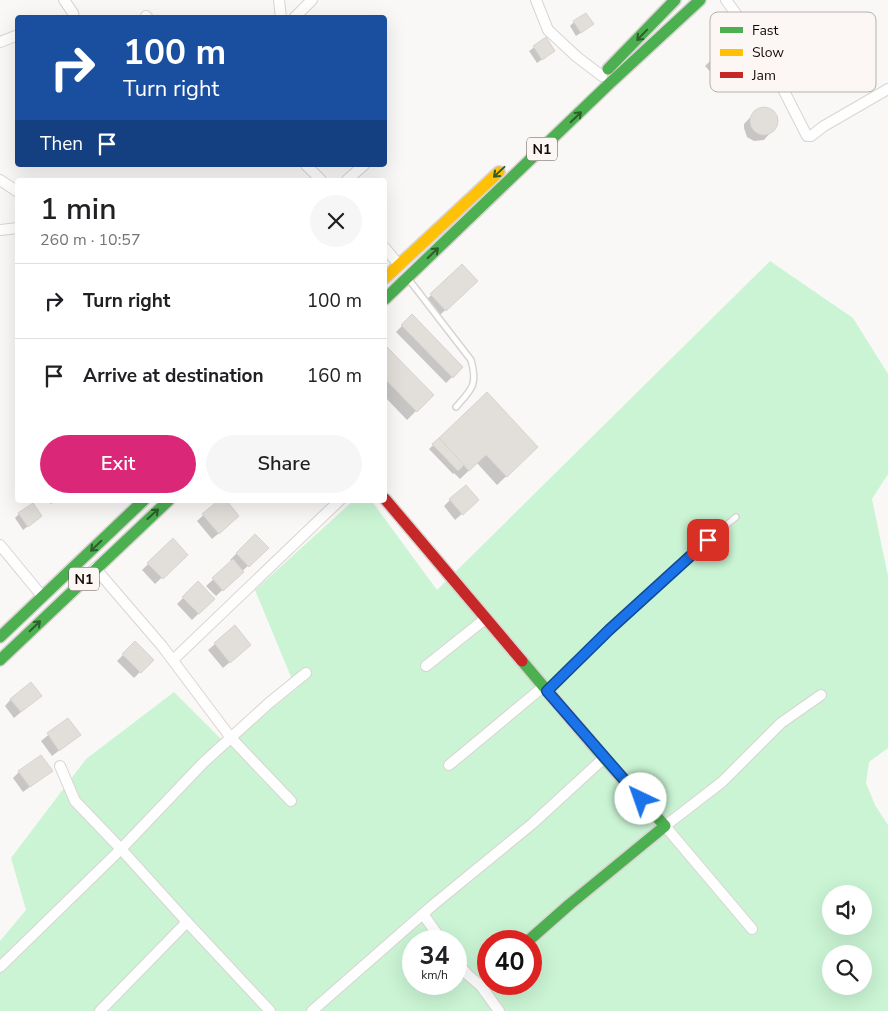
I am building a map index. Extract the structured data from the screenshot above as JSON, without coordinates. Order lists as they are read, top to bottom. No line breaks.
{"streets":{"main road":["N1"]},"legend":["Fast","Slow","Jam"],"page":{"turn":["100 m","Turn right"],"then":"Then","heading":["1 min","260 m · 10:57"],"list":[{"name":"Turn right","value":"100 m"},{"name":"Arrive at destination","value":"160 m"}],"buttons":["Exit","Share"],"speed":"34 km/h","limit":"40"}}
